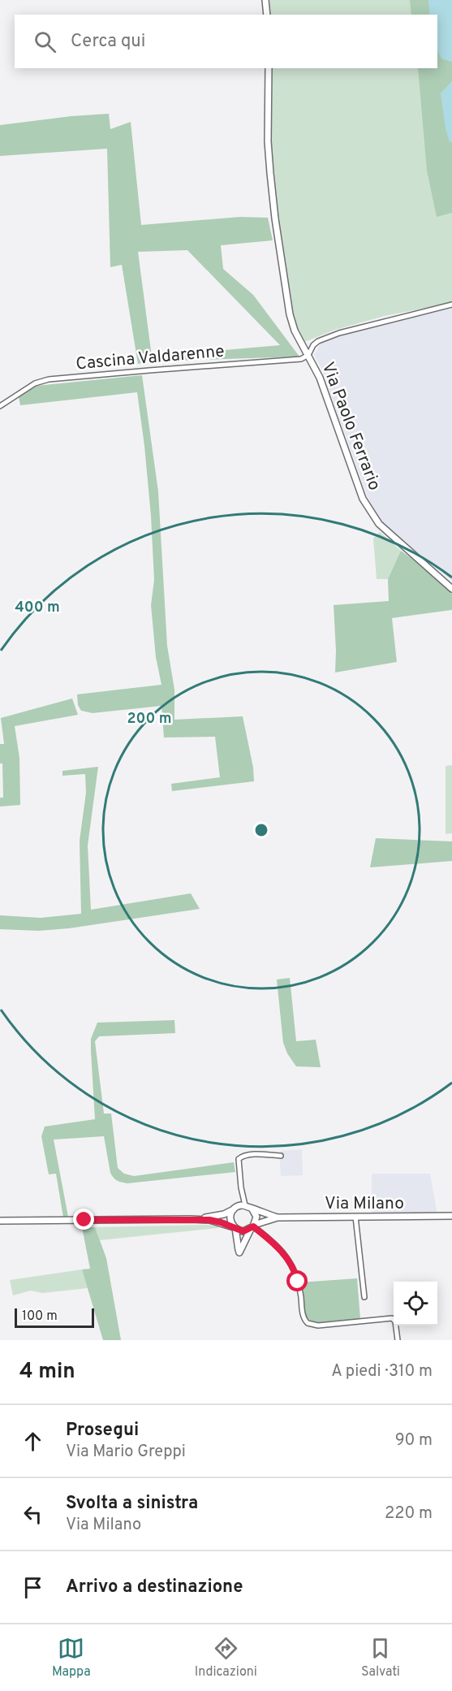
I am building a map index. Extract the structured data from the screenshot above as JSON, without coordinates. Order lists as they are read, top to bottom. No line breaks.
{"streets":{"street":["Cascina Valdarenne","Via Paolo Ferrario","Via Milano"]},"crossings":[["Cascina Valdarenne","Via Paolo Ferrario"]],"scale_bar":"100 m","page":{"search":"Cerca qui","scale":"100 m","heading":["4 min","A piedi · 310 m"],"list":[["Prosegui","Via Mario Greppi","90 m"],["Svolta a sinistra","Via Milano","220 m"],"Arrivo a destinazione"],"nav":["Mappa","Indicazioni","Salvati"]},"rings":["400 m","200 m"]}
